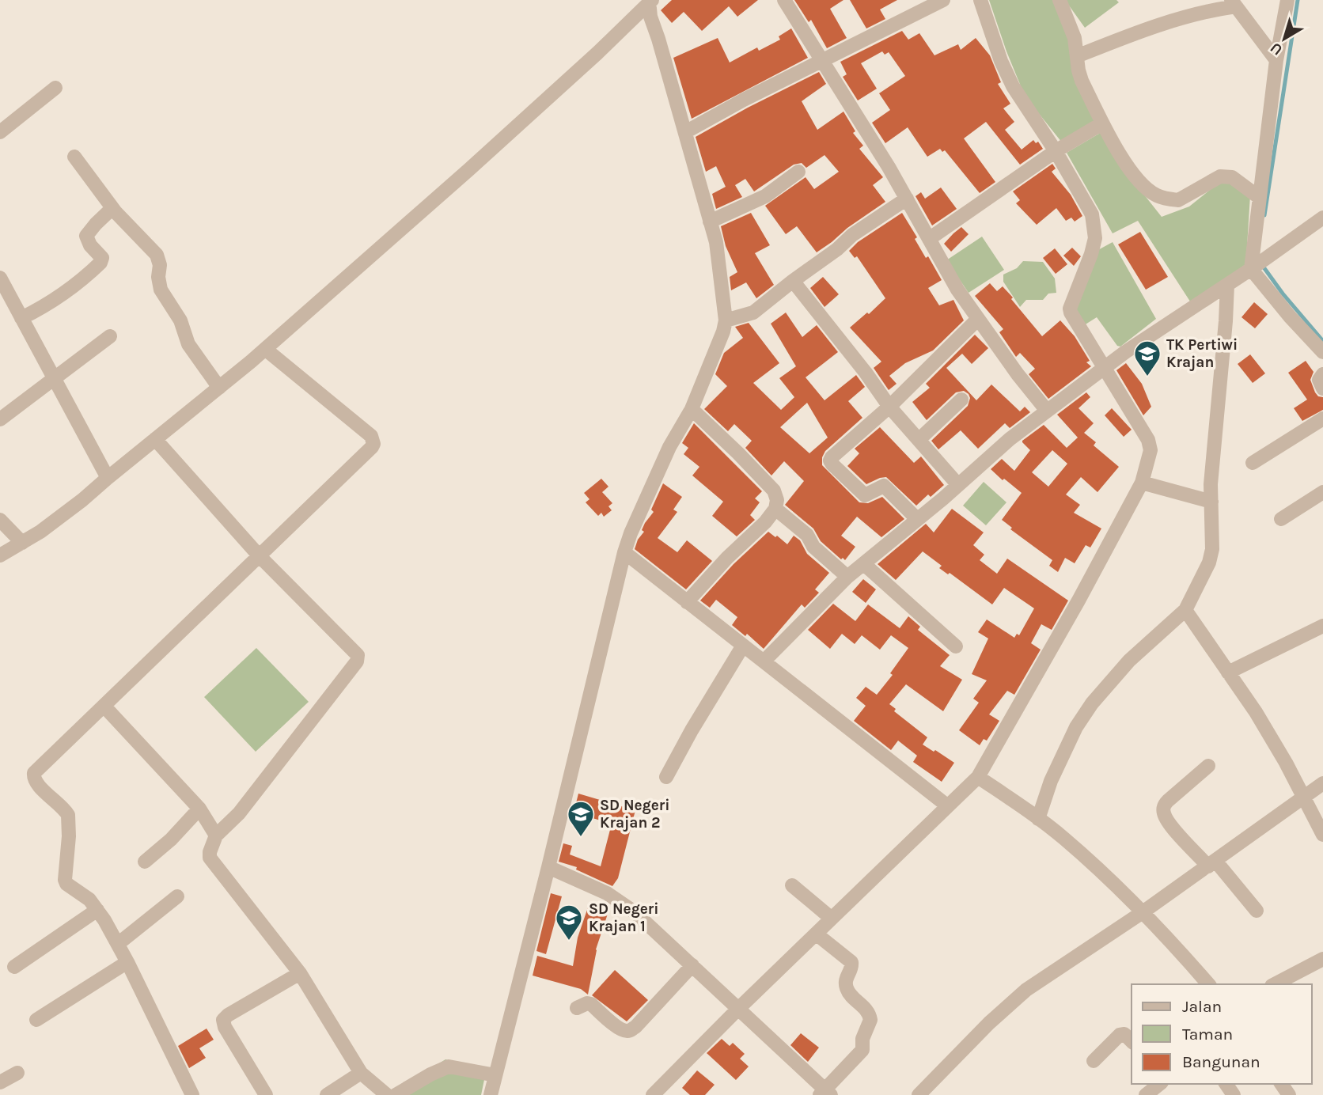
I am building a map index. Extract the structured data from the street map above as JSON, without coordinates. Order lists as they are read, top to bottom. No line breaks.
{"places":{"school or university":["TK Pertiwi Krajan","SD Negeri Krajan 2","SD Negeri Krajan 1"]},"legend":["Jalan","Taman","Bangunan"],"north":"bottom left"}
